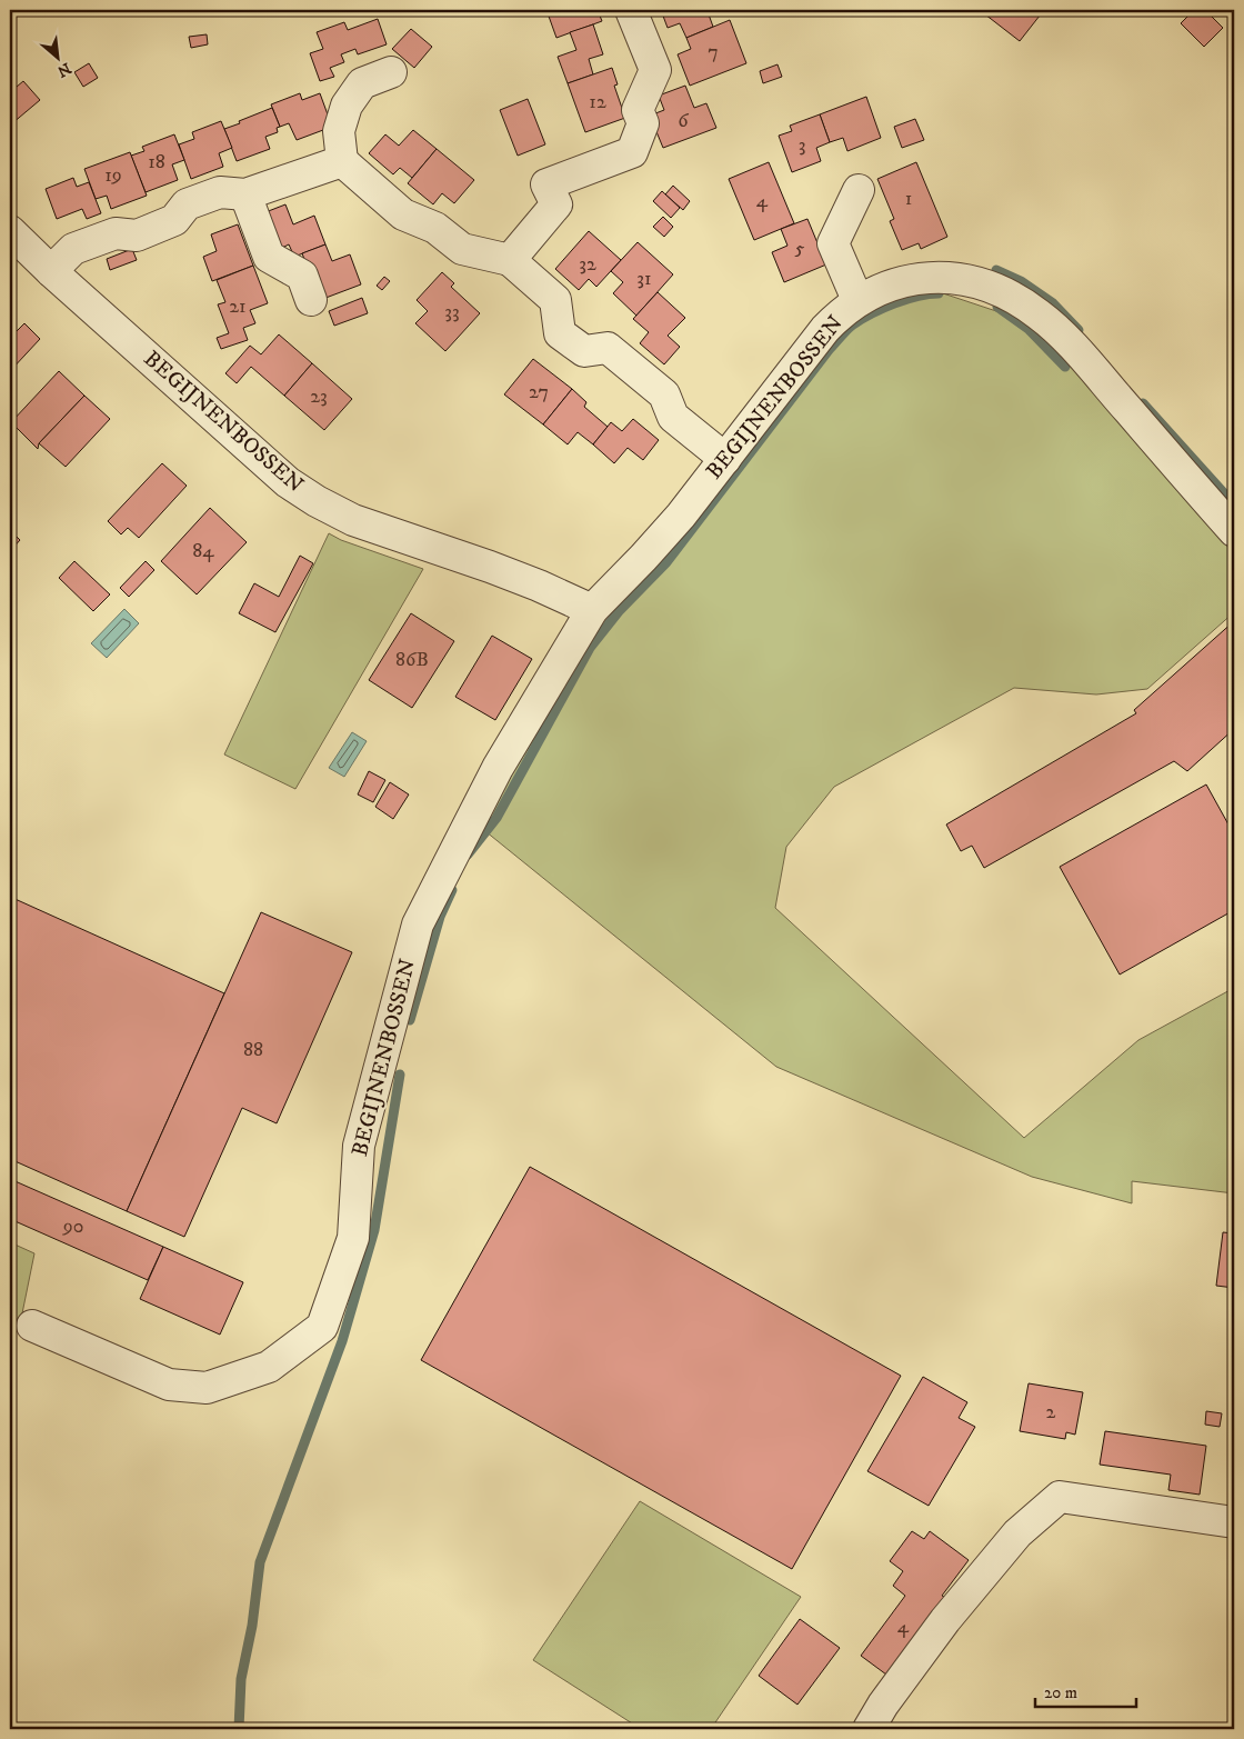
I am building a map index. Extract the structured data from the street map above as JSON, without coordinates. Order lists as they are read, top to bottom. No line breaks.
{"streets":{"street":["BEGIJNENBOSSEN"]},"house_numbers":["7","12","6","3","18","19","1","4","5","32","31","21","33","27","23","84","86B","88","90","2","4"],"scale_bar":"20 m","north":"bottom right"}
